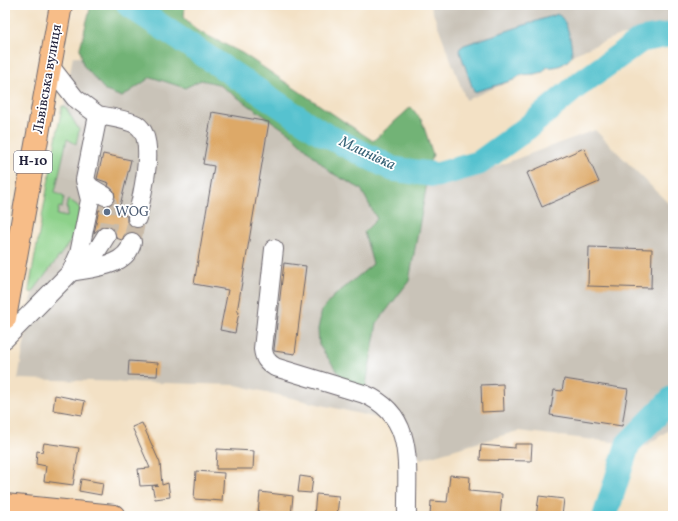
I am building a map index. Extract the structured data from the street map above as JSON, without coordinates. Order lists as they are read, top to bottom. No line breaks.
{"streets":{"main road":["Львівська вулиця","Н-10"]},"water":["Млинівка"],"places":["WOG"]}
